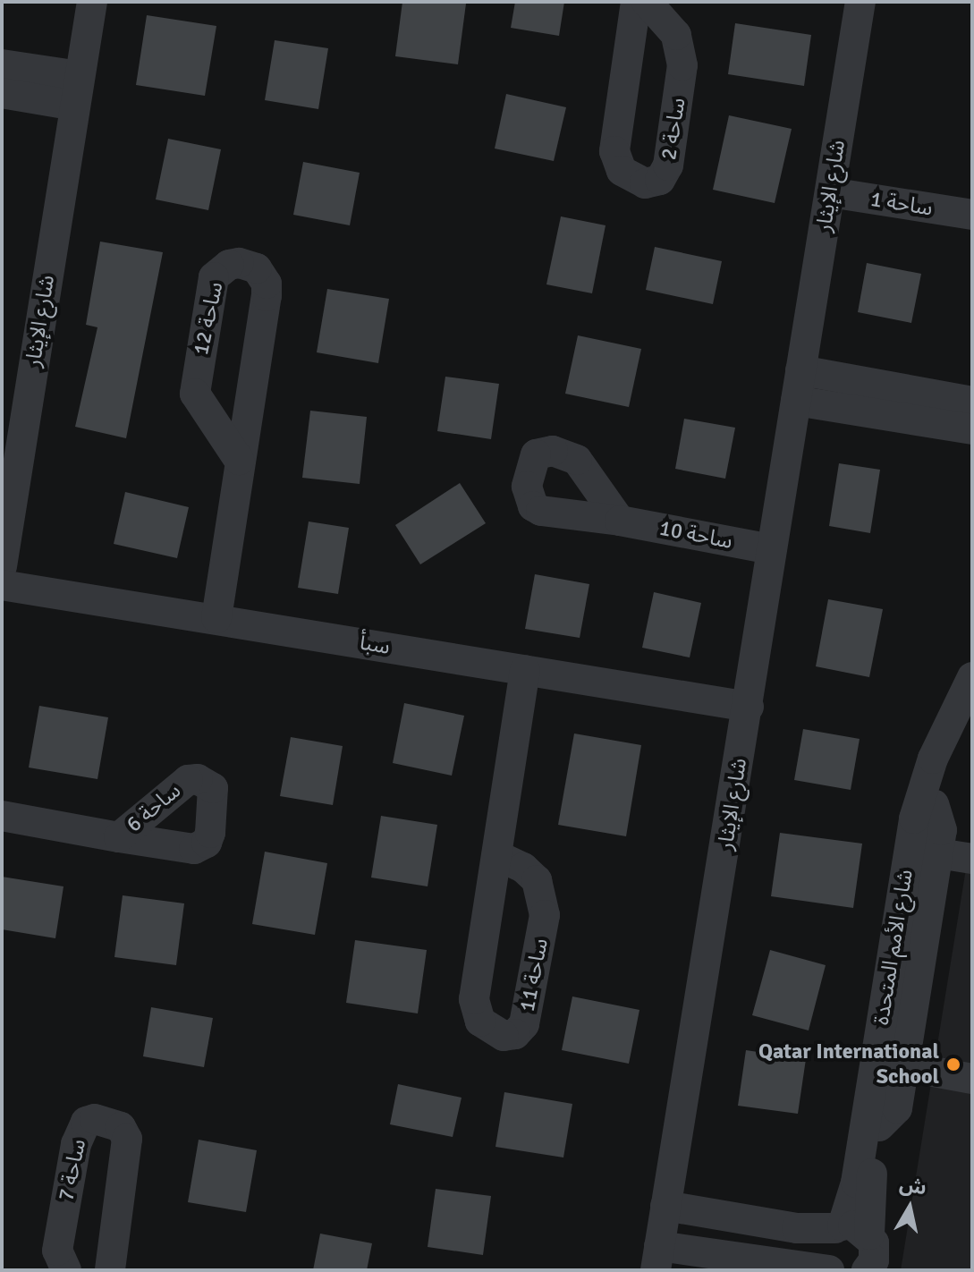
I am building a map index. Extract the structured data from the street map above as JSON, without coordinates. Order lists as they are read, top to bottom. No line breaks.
{"streets":{"street":["ساحة 2","شارع الإيثار","ساحة 1","ساحة 12","ساحة 10","سبأ","ساحة 6","شارع الأمم المتحدة","ساحة 11","ساحة 7"]},"crossings":[["شارع الإيثار","ساحة 1"],["شارع الإيثار","ساحة 10"],["شارع الإيثار","سبأ"],["ساحة 12","سبأ"],["سبأ","ساحة 11"]],"places":["Qatar International School"],"north":"top"}
